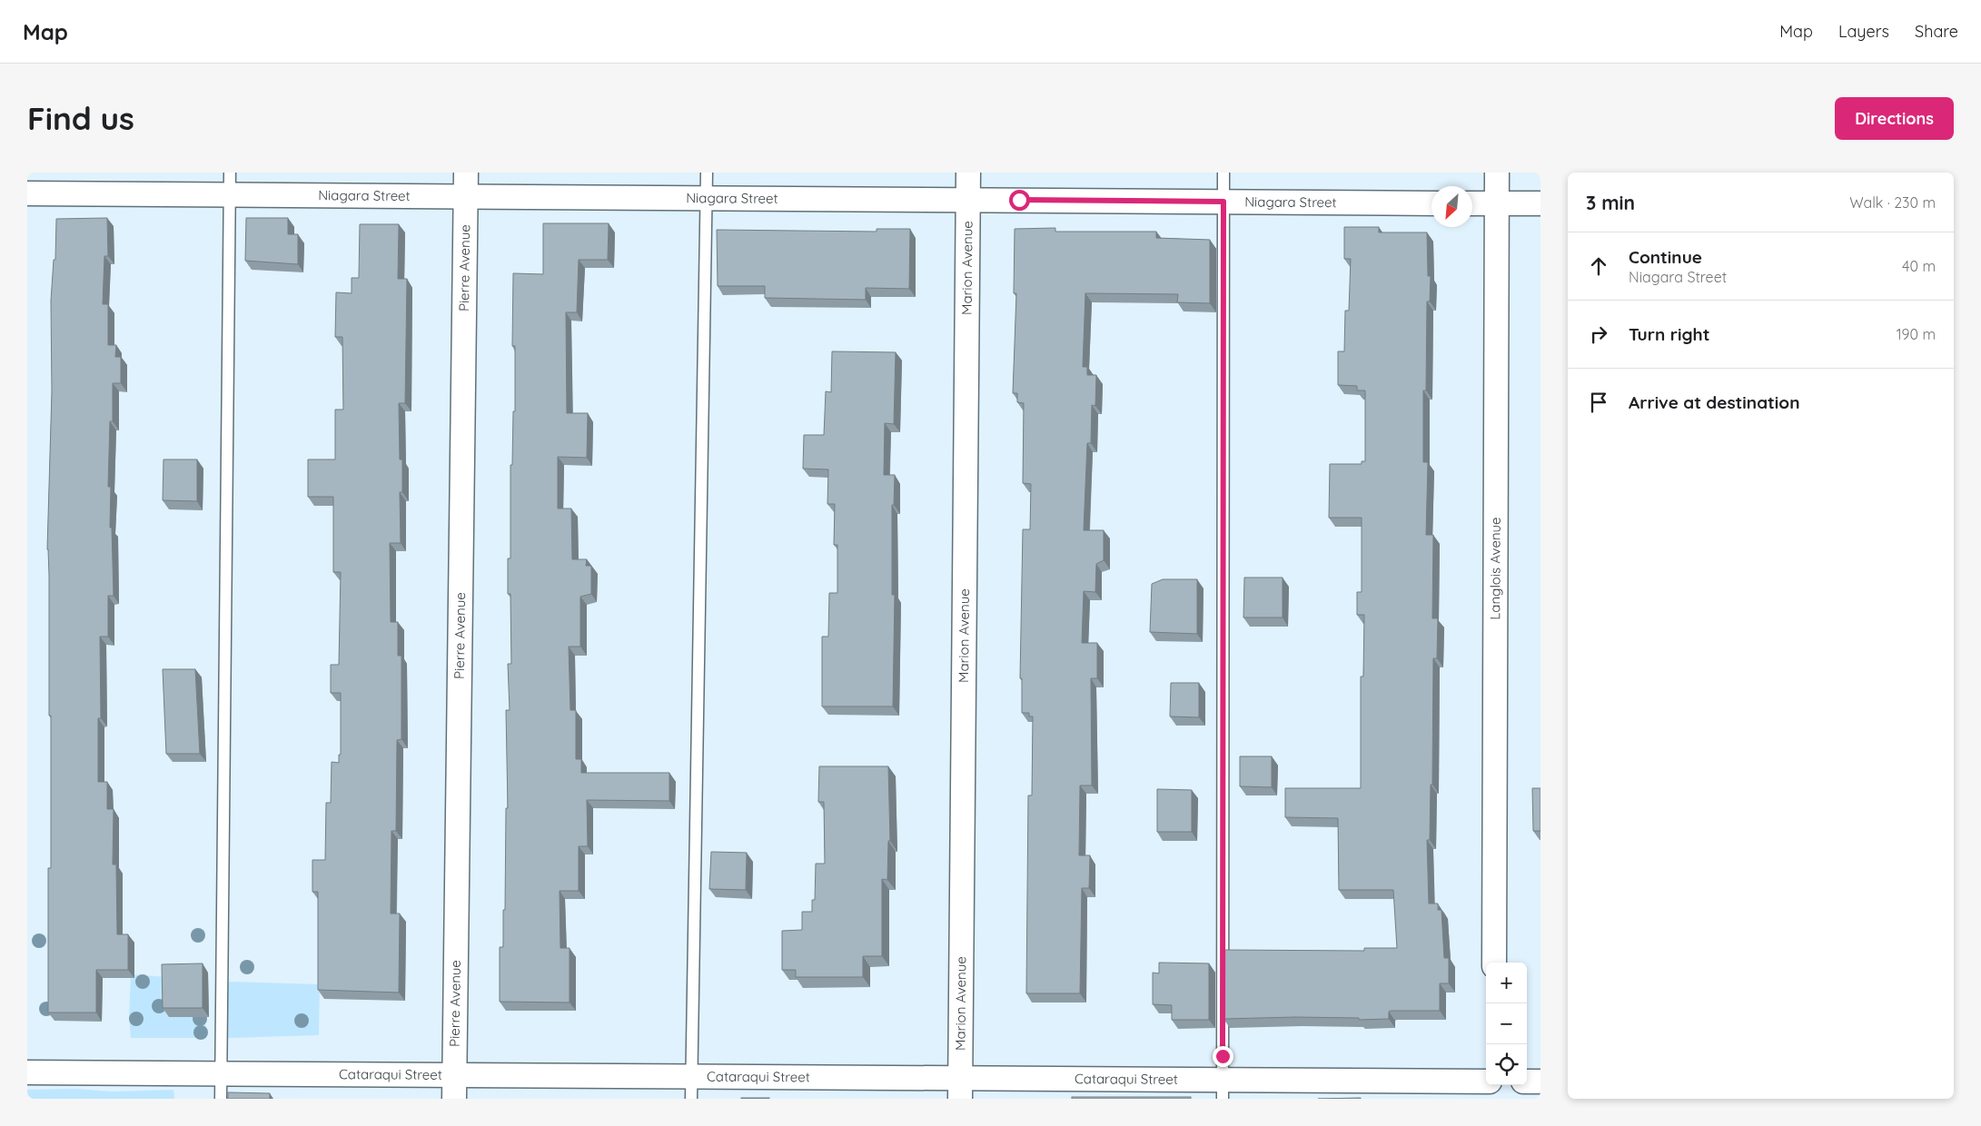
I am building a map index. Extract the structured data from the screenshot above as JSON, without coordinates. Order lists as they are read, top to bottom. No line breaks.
{"streets":{"street":["Niagara Street","Pierre Avenue","Marion Avenue","Langlois Avenue","Cataraqui Street"]},"crossings":[["Niagara Street","Pierre Avenue"],["Niagara Street","Marion Avenue"],["Pierre Avenue","Cataraqui Street"],["Marion Avenue","Cataraqui Street"]],"north":"bottom left","page":{"header":"Map","nav":["Map","Layers","Share"],"buttons":"Directions","title":"Find us","heading":["3 min","Walk · 230 m"],"list":[["Continue","Niagara Street","40 m"],["Turn right","190 m"],"Arrive at destination"],"map_buttons":["+","−"]}}
